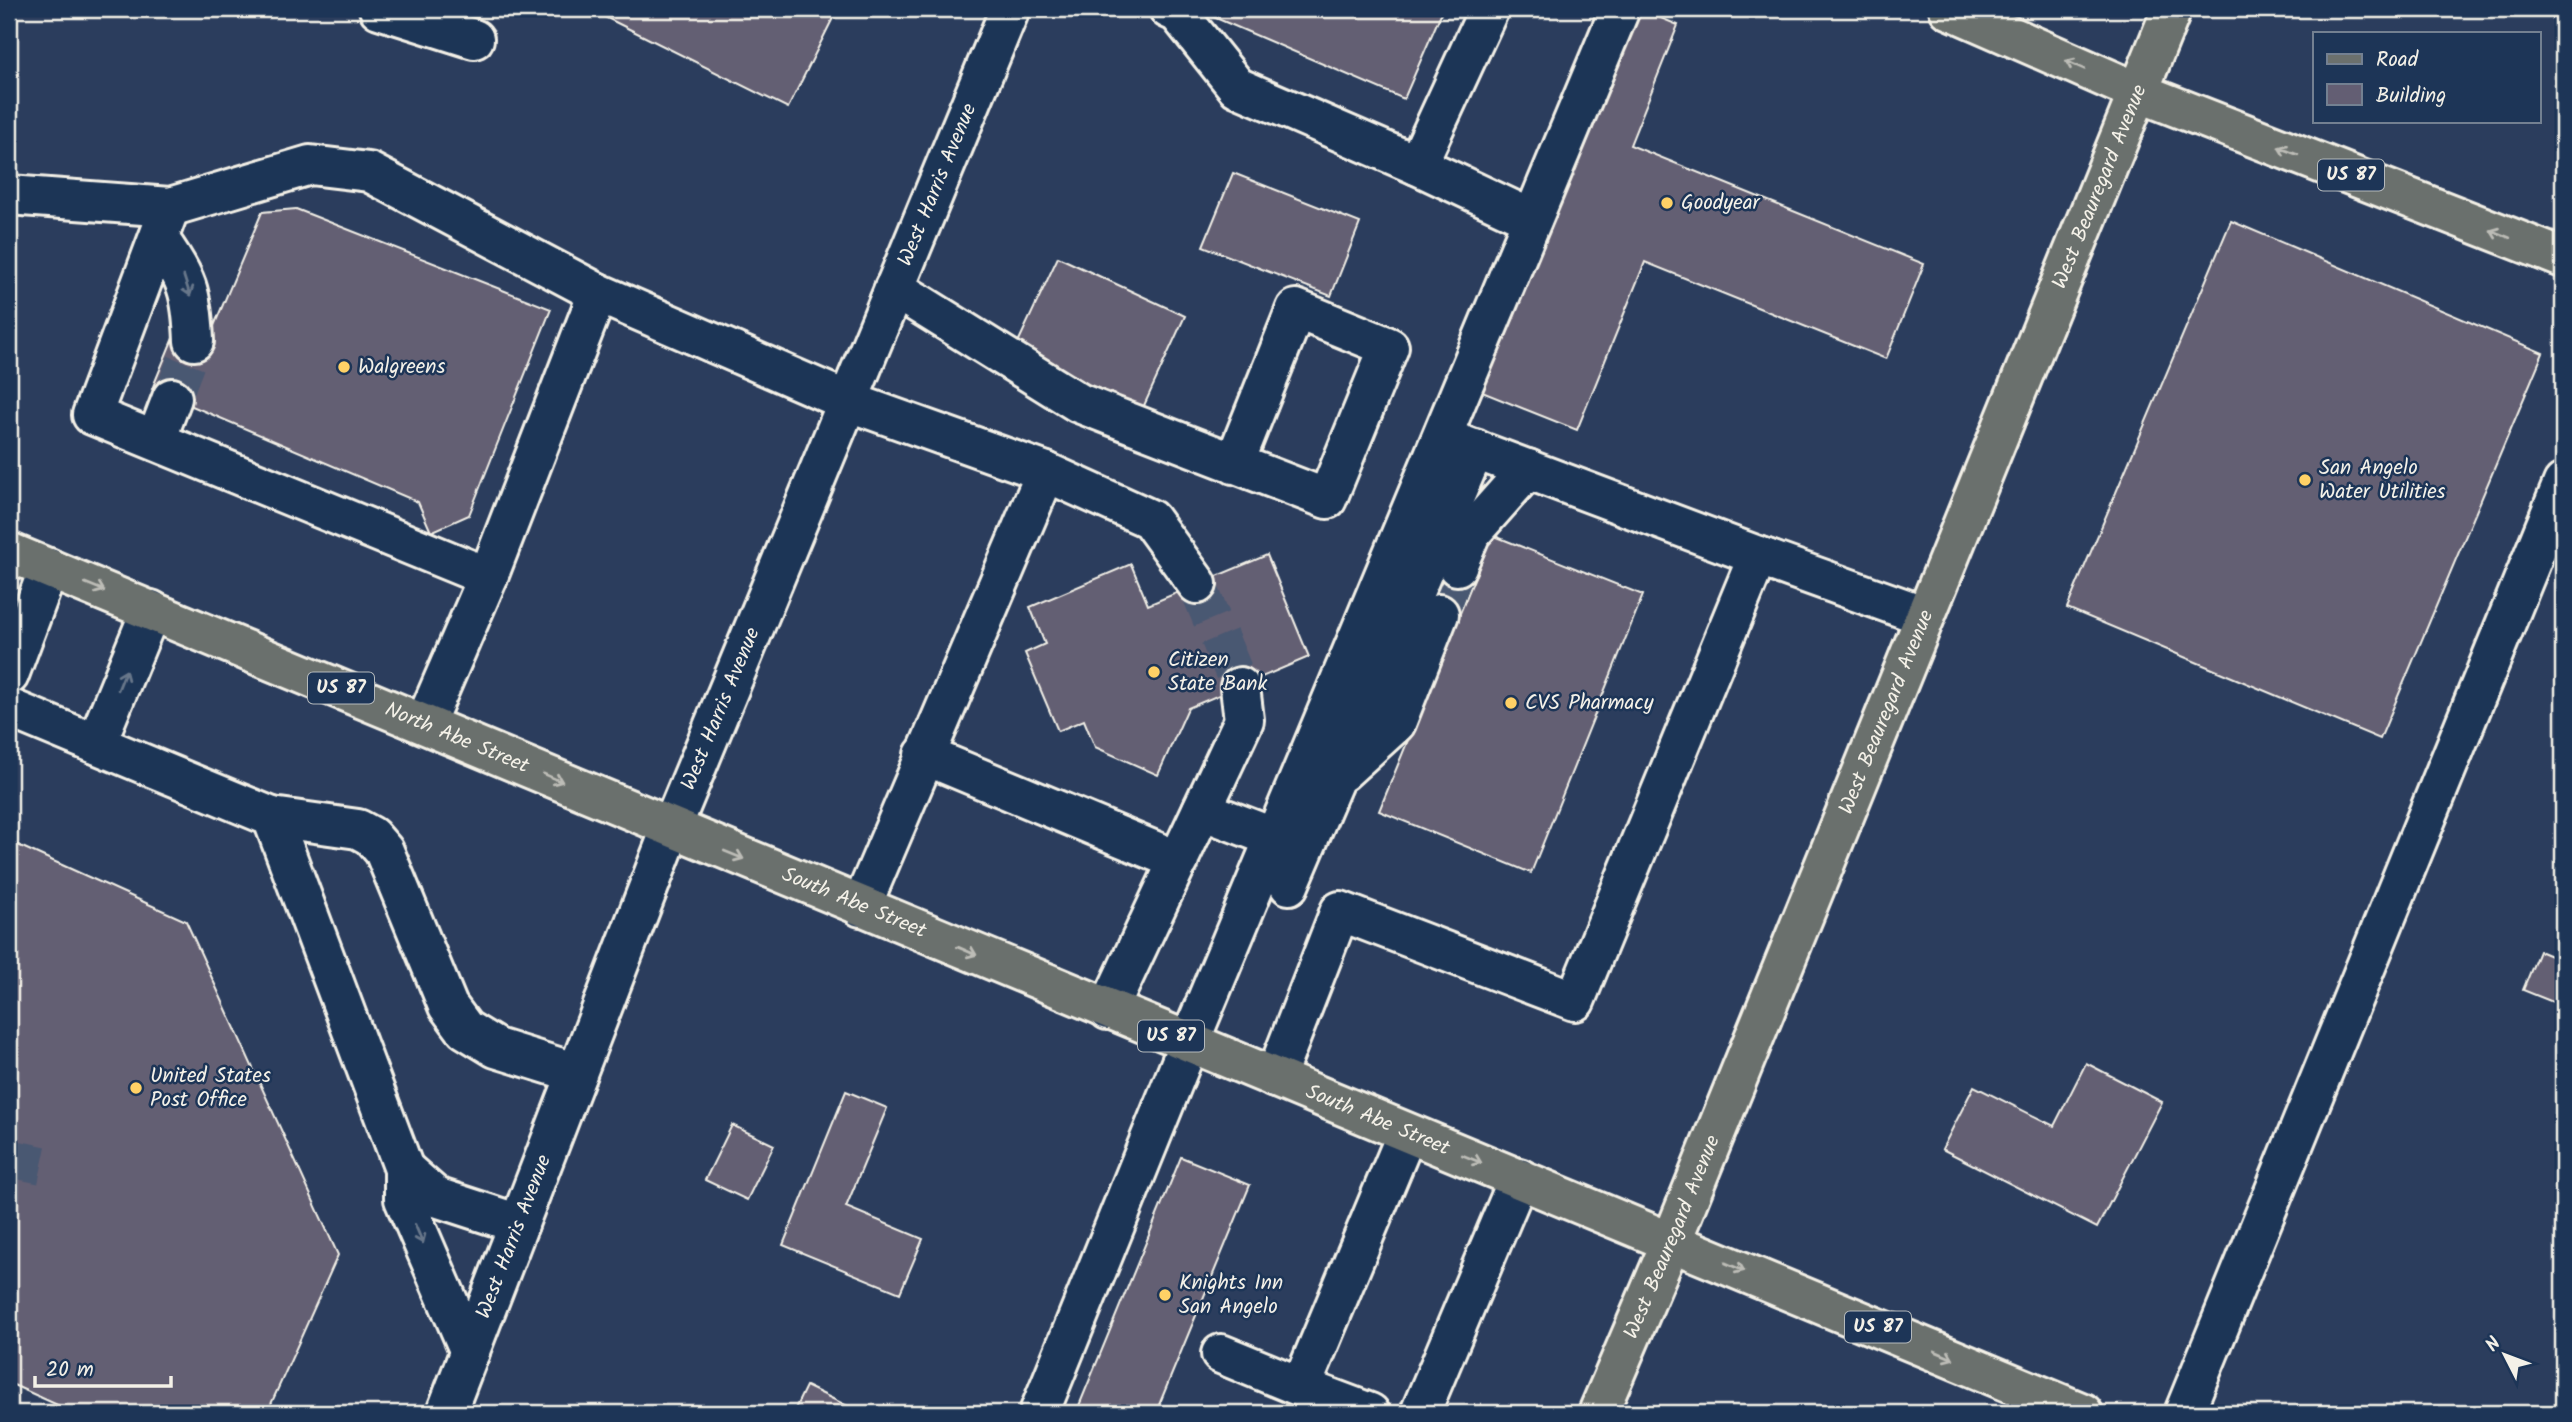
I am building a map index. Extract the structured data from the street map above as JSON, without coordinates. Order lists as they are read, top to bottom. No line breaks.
{"streets":{"main road":["US 87","West Beauregard Avenue","North Abe Street","South Abe Street"],"street":["West Harris Avenue"]},"crossings":[["US 87","West Beauregard Avenue"],["West Harris Avenue","North Abe Street"],["West Harris Avenue","South Abe Street"],["West Beauregard Avenue","South Abe Street"],["North Abe Street","South Abe Street"]],"one_way":["North Abe Street","South Abe Street"],"places":["Goodyear","Walgreens","San Angelo Water Utilities","Citizen State Bank","CVS Pharmacy","United States Post Office","Knights Inn San Angelo"],"legend":["Road","Building"],"scale_bar":"20 m","north":"top left"}
